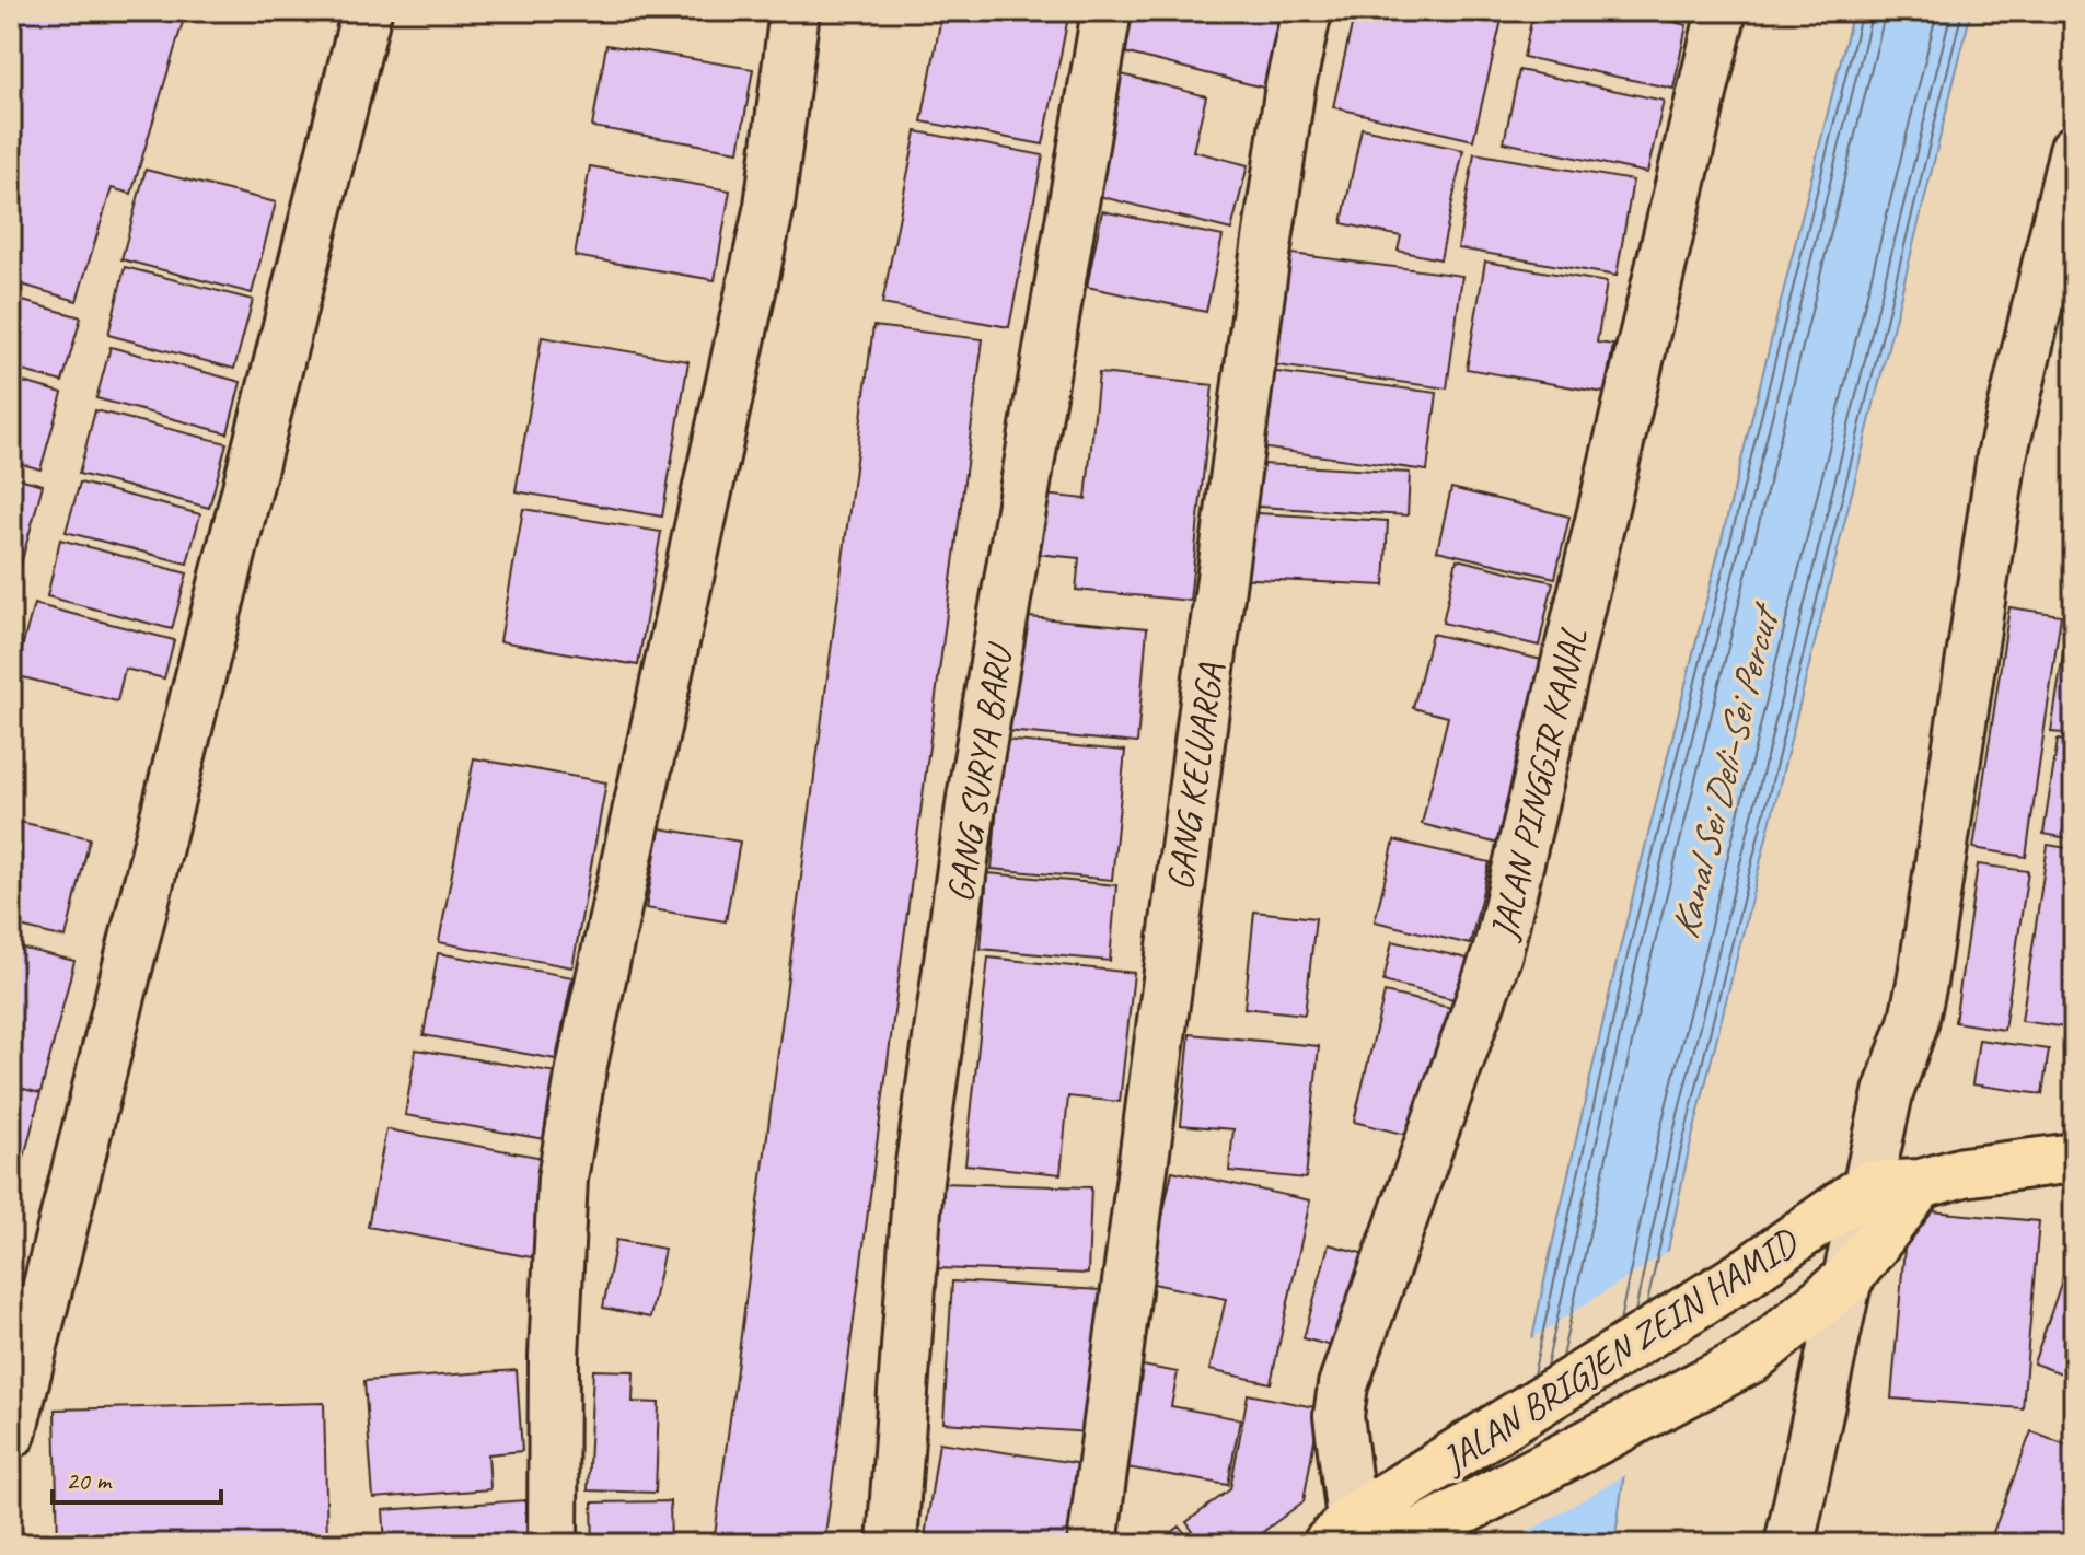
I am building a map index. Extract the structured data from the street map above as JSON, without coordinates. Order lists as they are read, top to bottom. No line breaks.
{"streets":{"main road":["JALAN BRIGJEN ZEIN HAMID"],"street":["GANG SURYA BARU","GANG KELUARGA","JALAN PINGGIR KANAL"]},"crossings":[["JALAN PINGGIR KANAL","JALAN BRIGJEN ZEIN HAMID"]],"water":["Kanal Sei Deli–Sei Percut"],"scale_bar":"20 m"}
